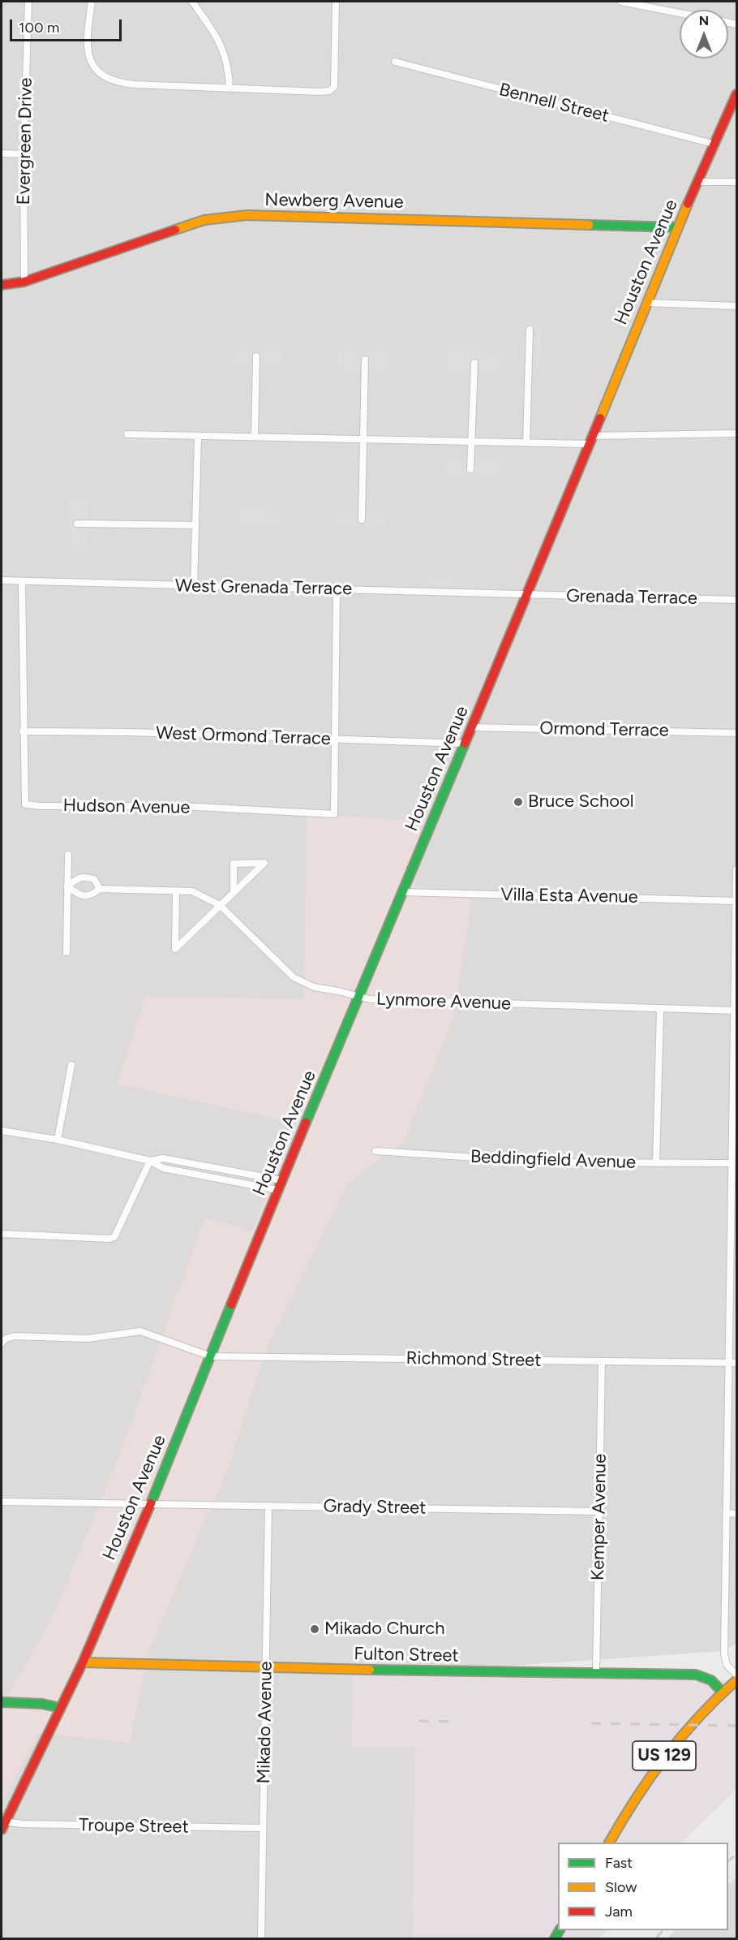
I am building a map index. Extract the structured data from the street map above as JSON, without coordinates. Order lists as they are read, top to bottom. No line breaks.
{"streets":{"street":["Bennell Street","Evergreen Drive","Newberg Avenue","Houston Avenue","West Grenada Terrace","Grenada Terrace","Ormond Terrace","West Ormond Terrace","Hudson Avenue","Villa Esta Avenue","Lynmore Avenue","Beddingfield Avenue","Richmond Street","Grady Street","Kemper Avenue","Fulton Street","Mikado Avenue","US 129","Troupe Street"]},"crossings":[["Bennell Street","Houston Avenue"],["Evergreen Drive","Newberg Avenue"],["Newberg Avenue","Houston Avenue"],["Houston Avenue","West Grenada Terrace"],["Houston Avenue","Grenada Terrace"],["Houston Avenue","Ormond Terrace"],["Houston Avenue","West Ormond Terrace"],["Houston Avenue","Villa Esta Avenue"],["Houston Avenue","Lynmore Avenue"],["Houston Avenue","Richmond Street"],["Houston Avenue","Grady Street"],["Houston Avenue","Fulton Street"],["Houston Avenue","Troupe Street"],["West Grenada Terrace","Grenada Terrace"],["West Ormond Terrace","Hudson Avenue"],["Richmond Street","Kemper Avenue"],["Grady Street","Kemper Avenue"],["Grady Street","Mikado Avenue"],["Kemper Avenue","Fulton Street"],["Fulton Street","Mikado Avenue"],["Fulton Street","US 129"],["Mikado Avenue","Troupe Street"]],"places":["Bruce School","Mikado Church"],"legend":["Fast","Slow","Jam"],"scale_bar":"100 m","north":"top"}
